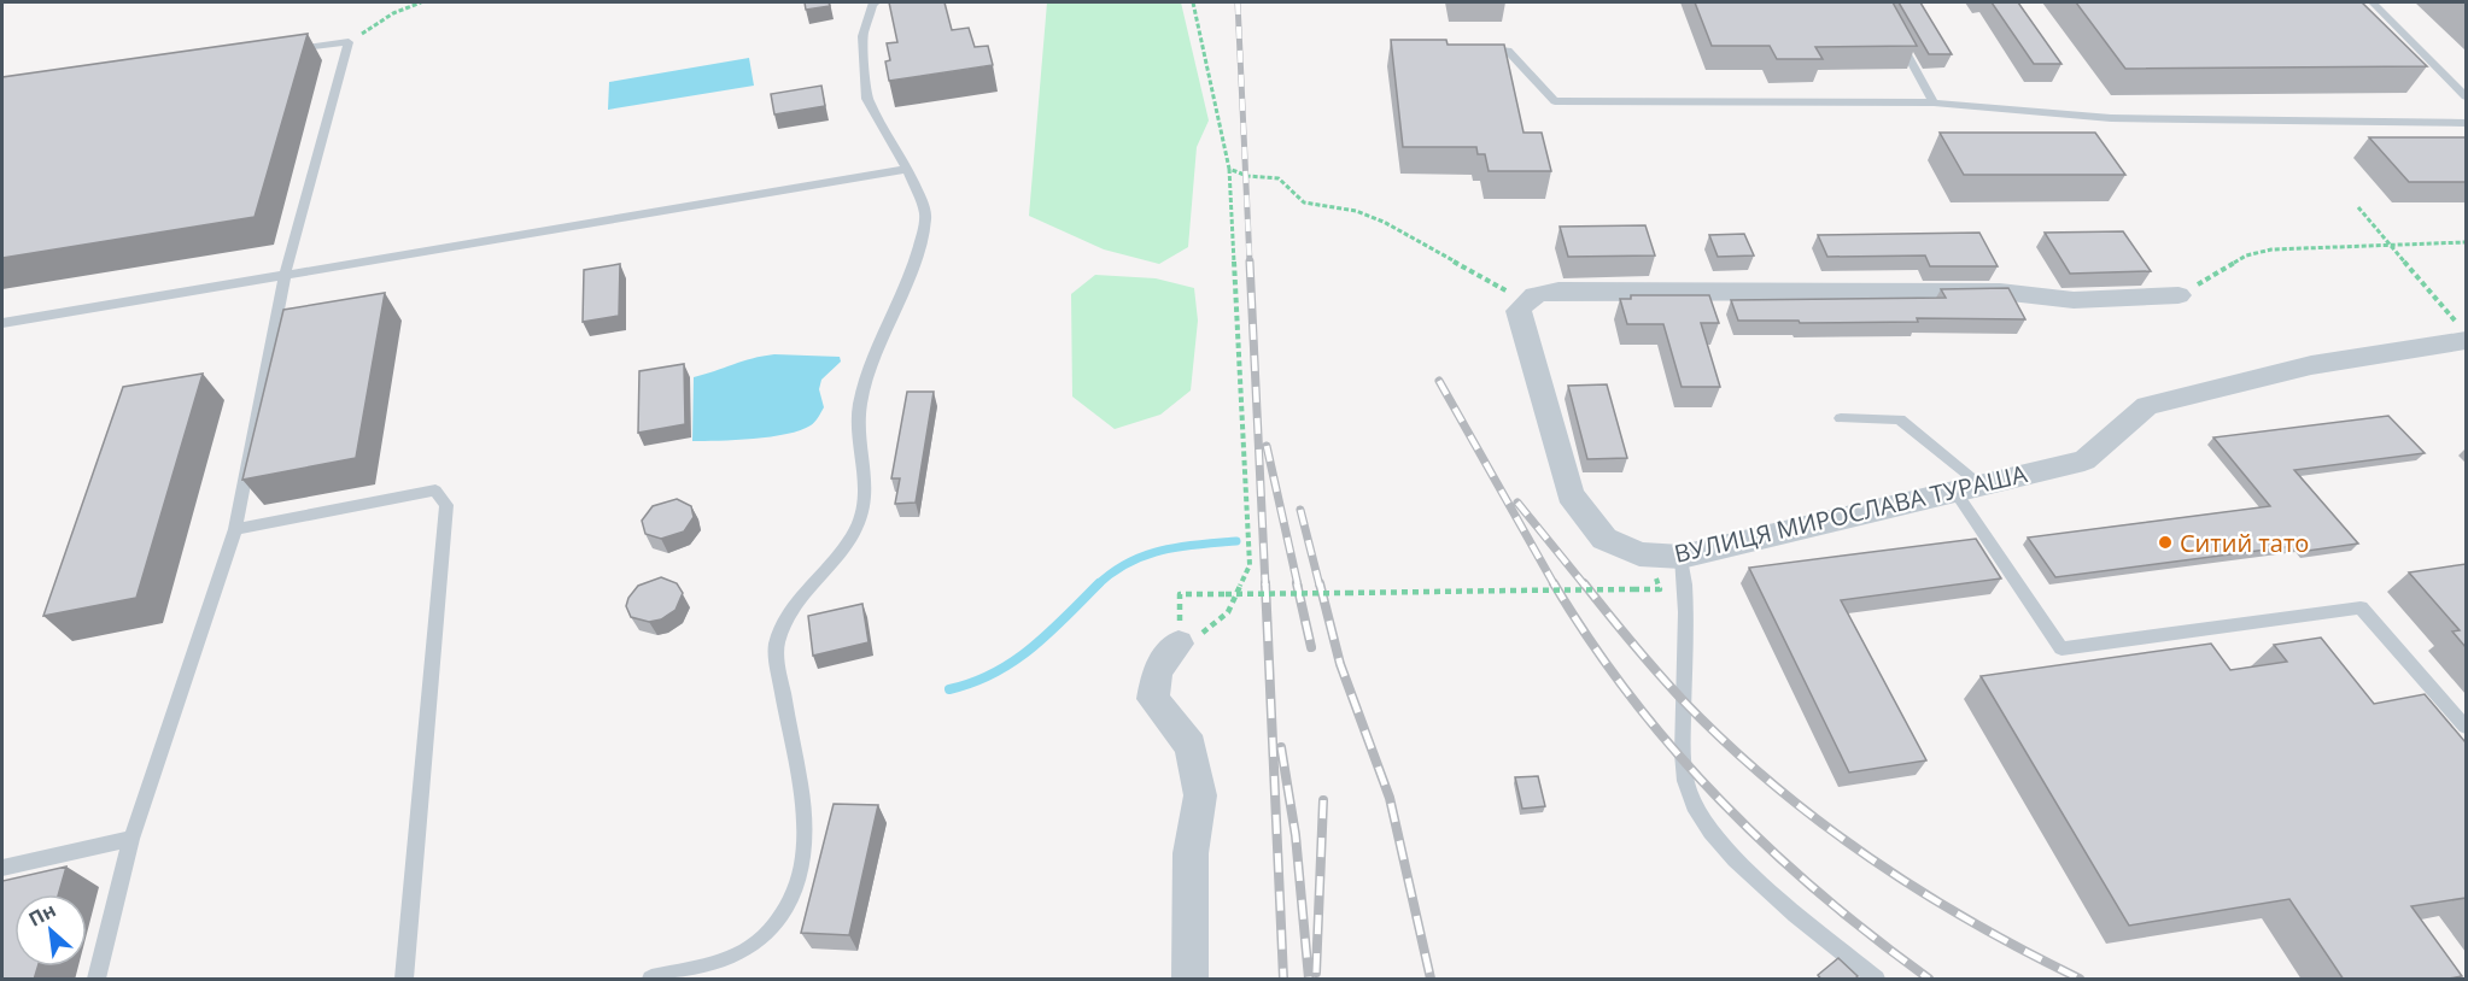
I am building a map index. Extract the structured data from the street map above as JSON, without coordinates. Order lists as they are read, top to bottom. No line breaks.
{"streets":{"street":["ВУЛИЦЯ МИРОСЛАВА ТУРАША"]},"places":["Ситий тато"],"north":"top left"}
